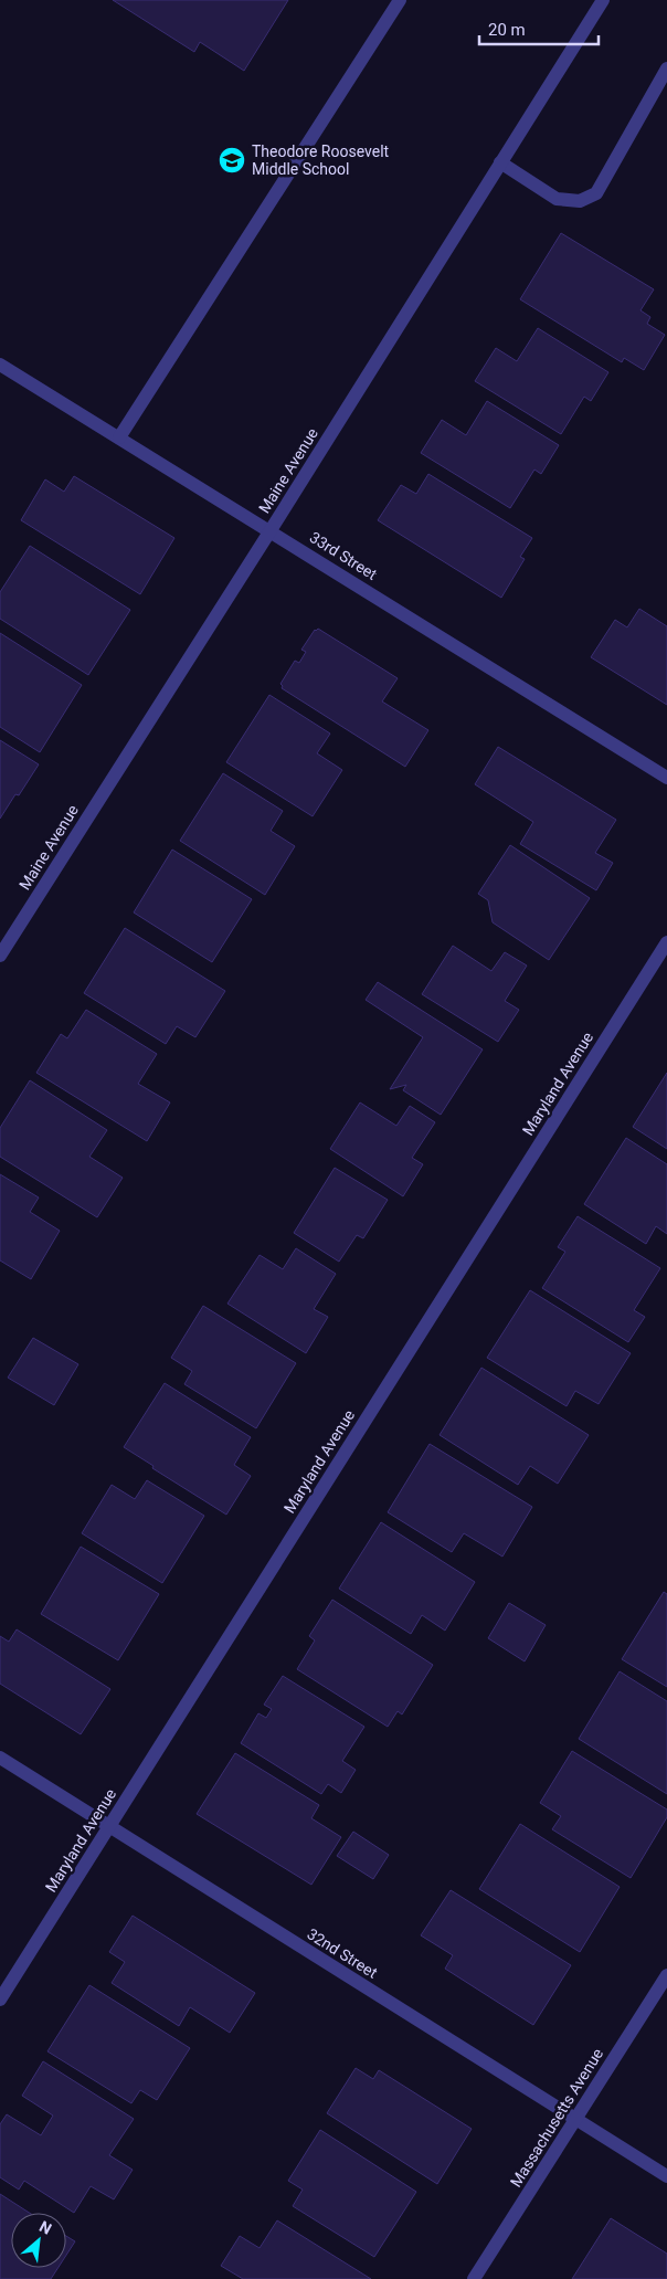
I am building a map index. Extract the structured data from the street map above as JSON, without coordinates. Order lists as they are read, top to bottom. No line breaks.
{"streets":{"street":["Maine Avenue","33rd Street","Maryland Avenue","32nd Street","Massachusetts Avenue"]},"crossings":[["Maine Avenue","33rd Street"],["Maryland Avenue","32nd Street"],["32nd Street","Massachusetts Avenue"]],"places":{"school or university":["Theodore Roosevelt Middle School"]},"scale_bar":"20 m","north":"top right"}
